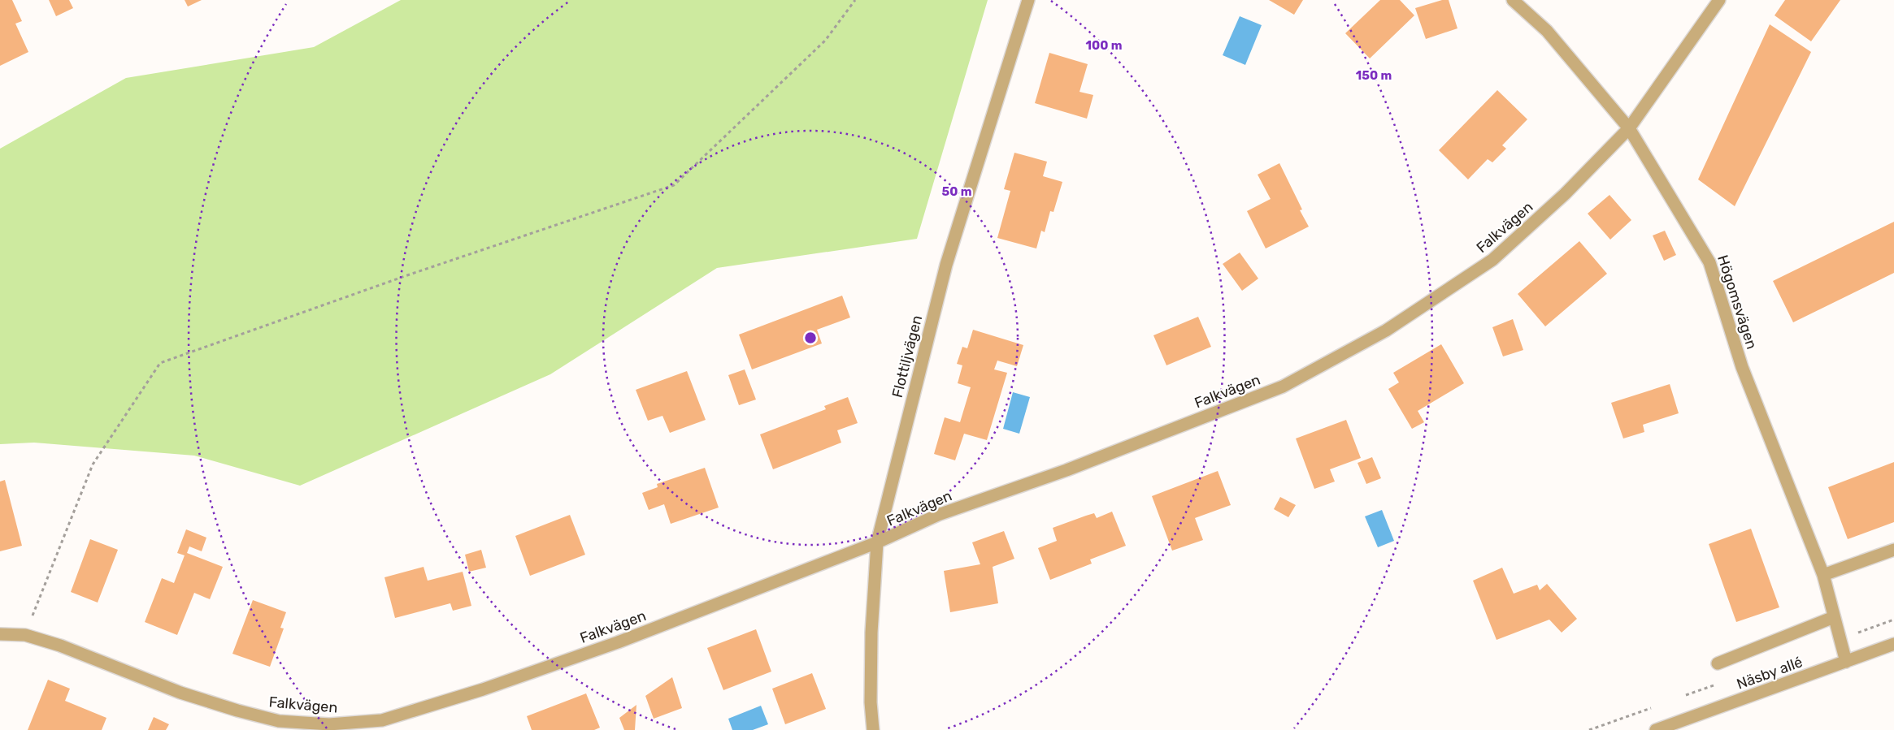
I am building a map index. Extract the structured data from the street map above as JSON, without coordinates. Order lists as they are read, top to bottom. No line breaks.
{"streets":{"street":["Falkvägen","Högomsvägen","Flottiljvägen","Näsby allé"]},"crossings":[["Falkvägen","Högomsvägen"],["Falkvägen","Flottiljvägen"],["Högomsvägen","Näsby allé"]],"rings":["100 m","150 m","50 m"]}
